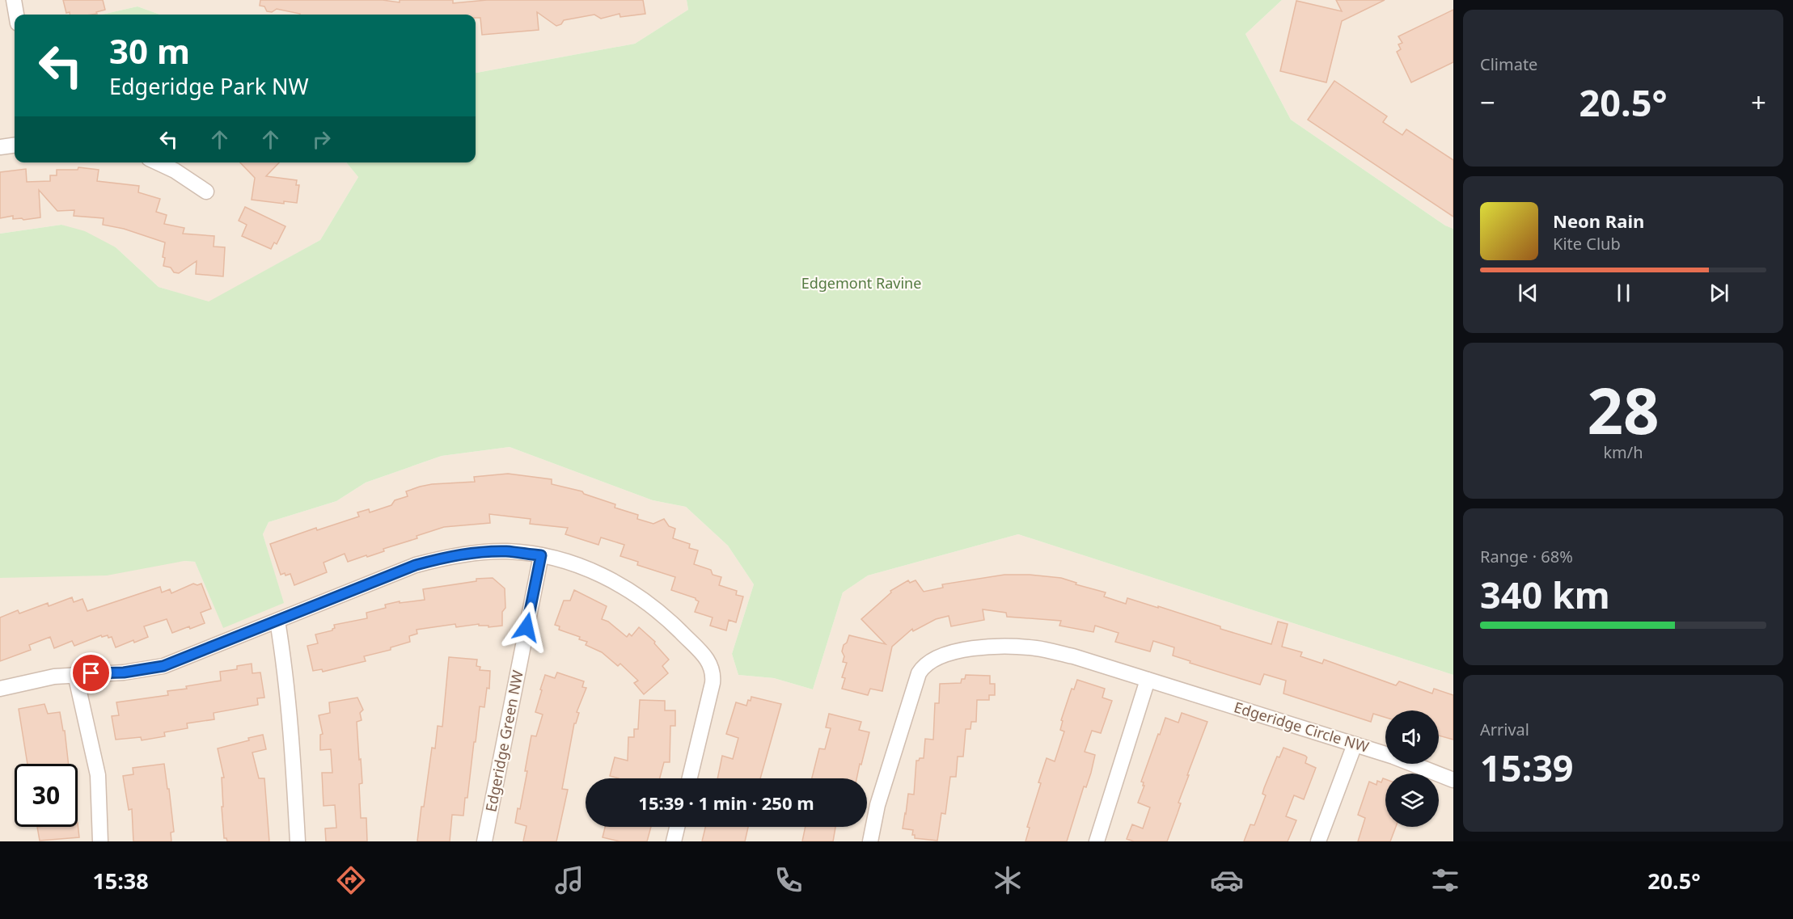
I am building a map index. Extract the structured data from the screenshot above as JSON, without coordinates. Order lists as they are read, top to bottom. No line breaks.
{"streets":{"street":["Edgeridge Circle NW","Edgeridge Green NW"]},"parks":["Edgemont Ravine"],"page":{"tile":["Climate",["28","km/h"],["Range · 68%","340 km"],["Arrival","15:39"]],"turn":["30 m","Edgeridge Park NW"],"heat":["−","20.5°","+"],"song":["Neon Rain","Kite Club"],"limit":"30","trip":"15:39 · 1 min · 250 m","tabs":["15:38","20.5°"]}}
